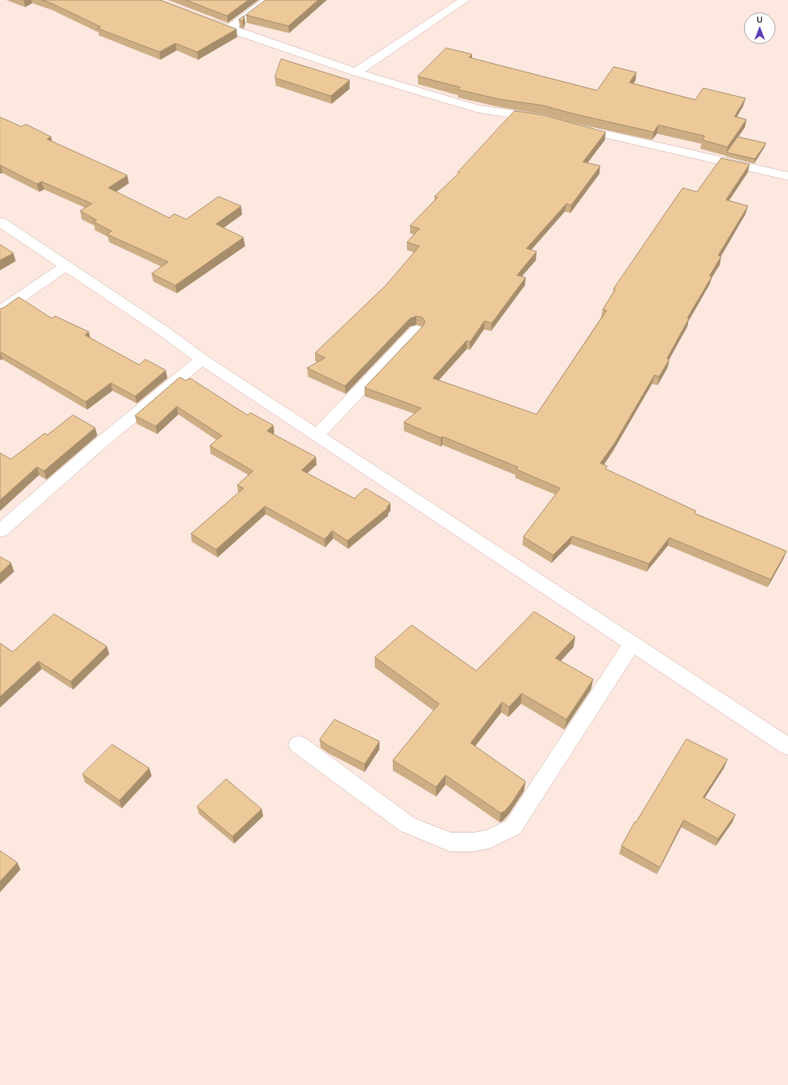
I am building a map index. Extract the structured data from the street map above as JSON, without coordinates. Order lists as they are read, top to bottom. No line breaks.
{"north":"top"}
